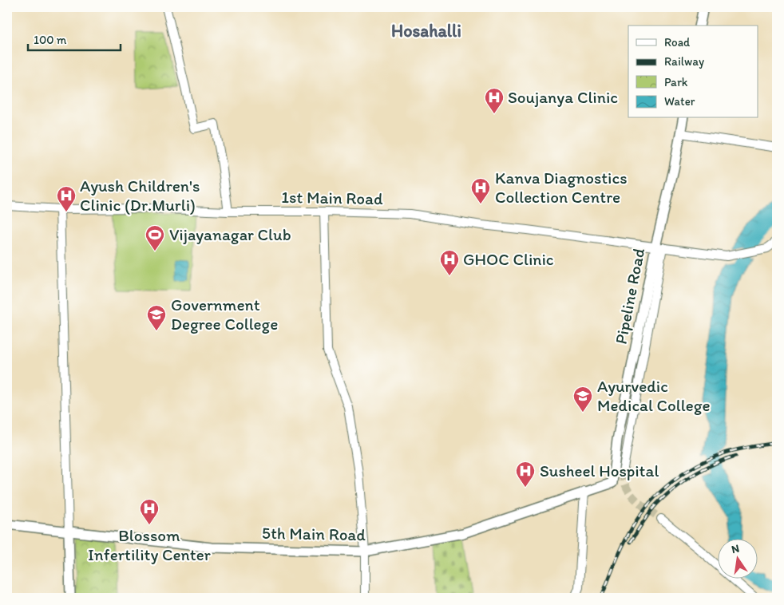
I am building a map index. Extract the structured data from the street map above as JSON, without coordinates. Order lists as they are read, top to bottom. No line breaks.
{"streets":{"main road":["Pipeline Road","5th Main Road"],"street":["1st Main Road"]},"crossings":[["1st Main Road","Pipeline Road"],["Pipeline Road","5th Main Road"]],"districts":["Hosahalli"],"places":{"hospital":["Soujanya Clinic","Kanva Diagnostics Collection Centre","Ayush Children's Clinic (Dr.Murli)","GHOC Clinic","Susheel Hospital","Blossom Infertility Center"],"sports":["Vijayanagar Club"],"school or university":["Government Degree College","Ayurvedic Medical College"]},"legend":["Road","Railway","Park","Water"],"scale_bar":"100 m","north":"top"}
